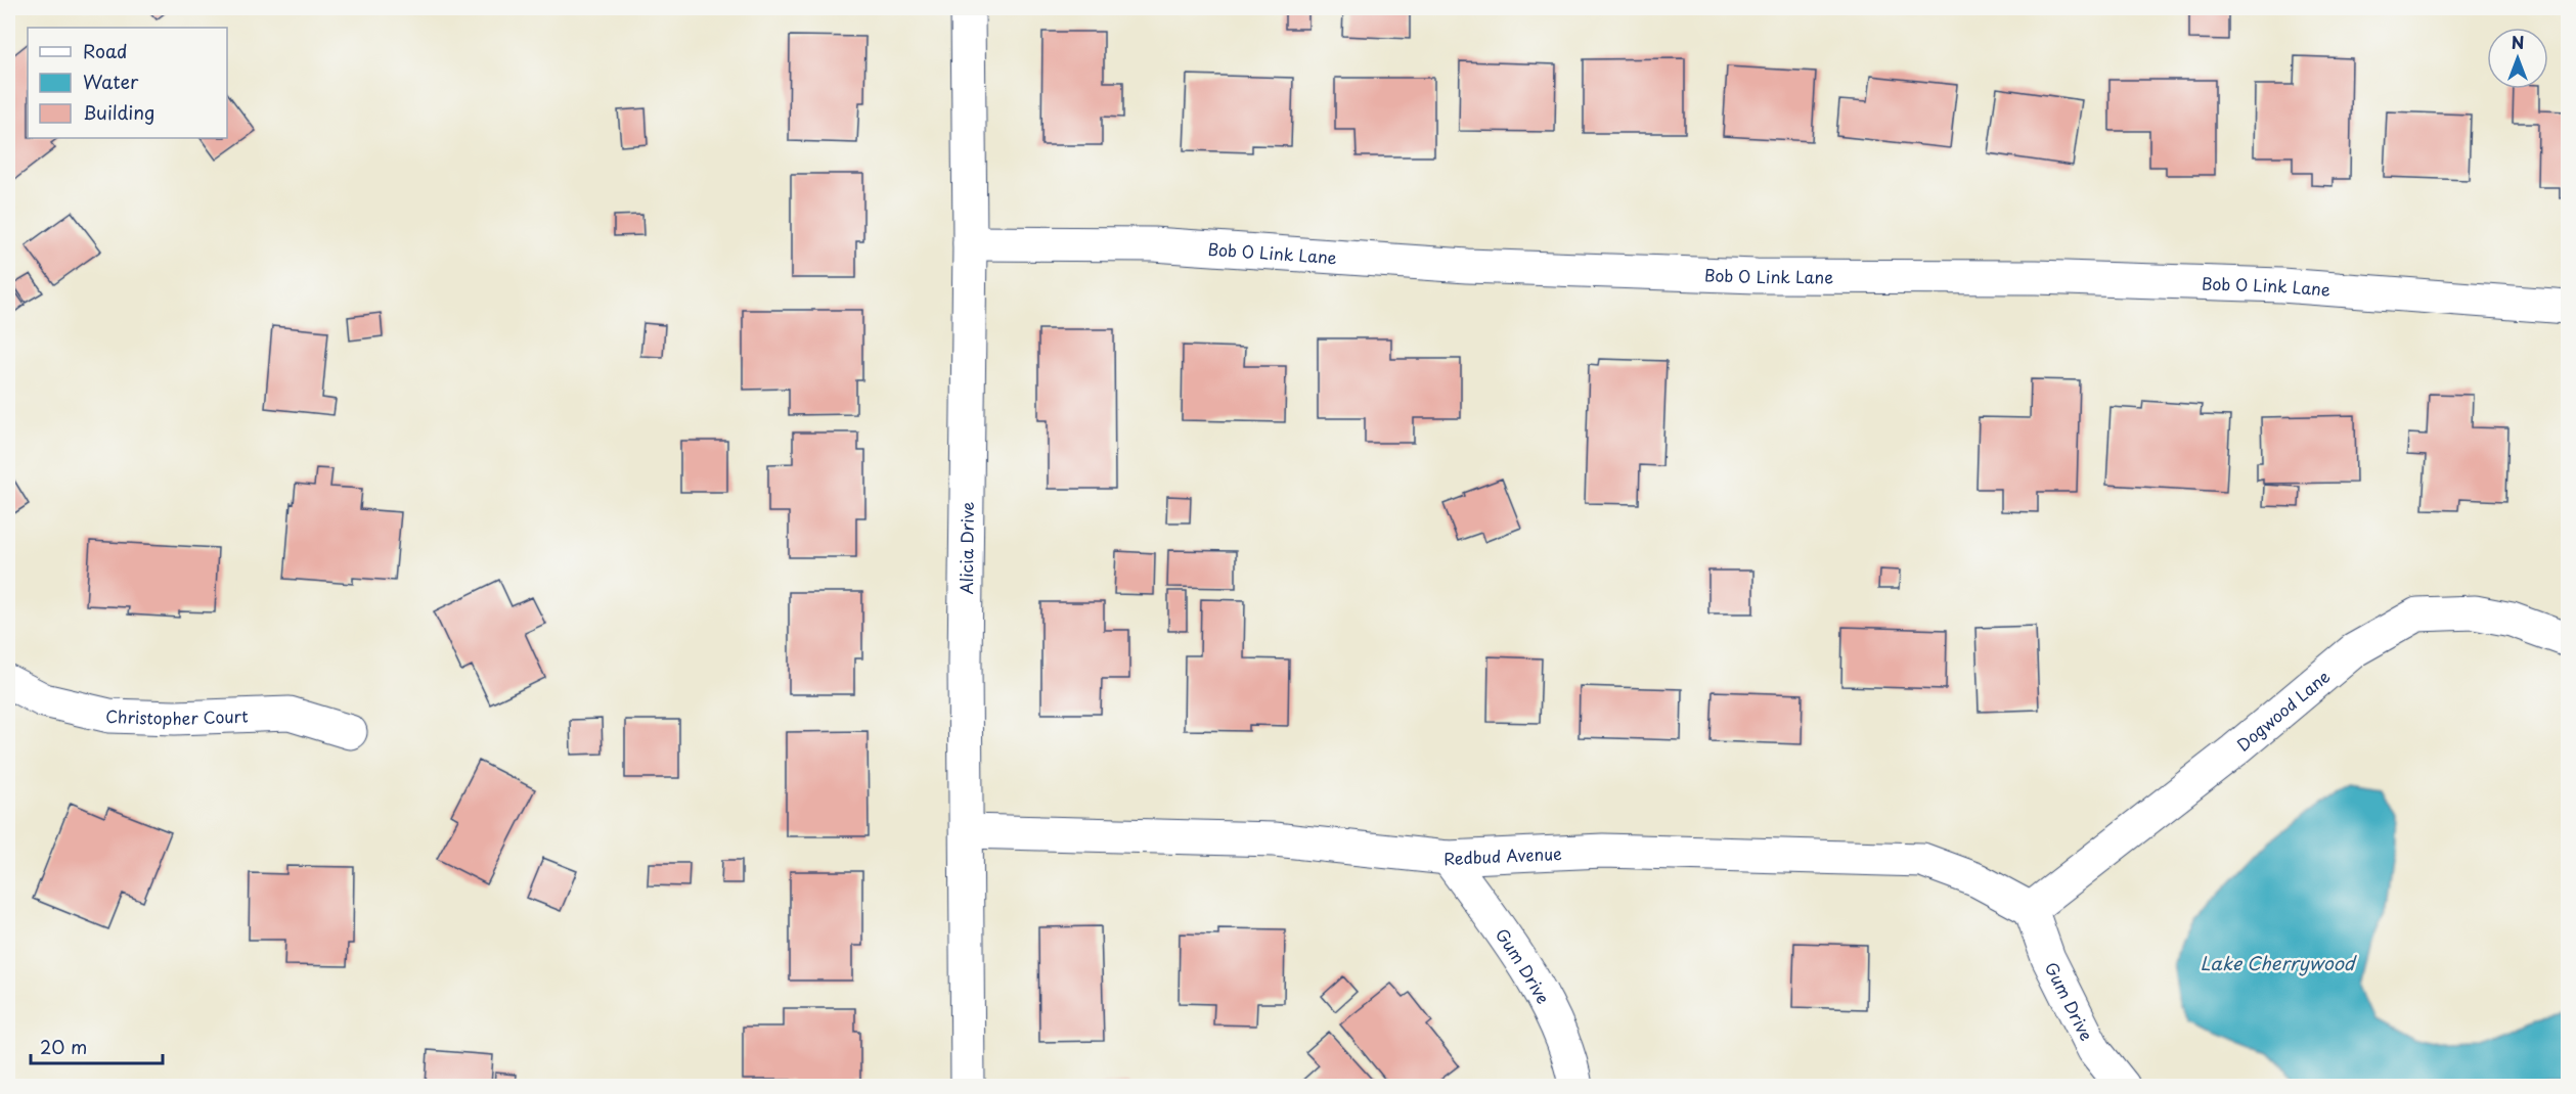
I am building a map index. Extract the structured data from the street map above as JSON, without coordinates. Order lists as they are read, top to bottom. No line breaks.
{"streets":{"street":["Bob O Link Lane","Alicia Drive","Dogwood Lane","Christopher Court","Redbud Avenue","Gum Drive"]},"crossings":[["Bob O Link Lane","Alicia Drive"],["Alicia Drive","Redbud Avenue"],["Dogwood Lane","Redbud Avenue"],["Dogwood Lane","Gum Drive"],["Redbud Avenue","Gum Drive"]],"water":["Lake Cherrywood"],"legend":["Road","Water","Building"],"scale_bar":"20 m","north":"top"}
